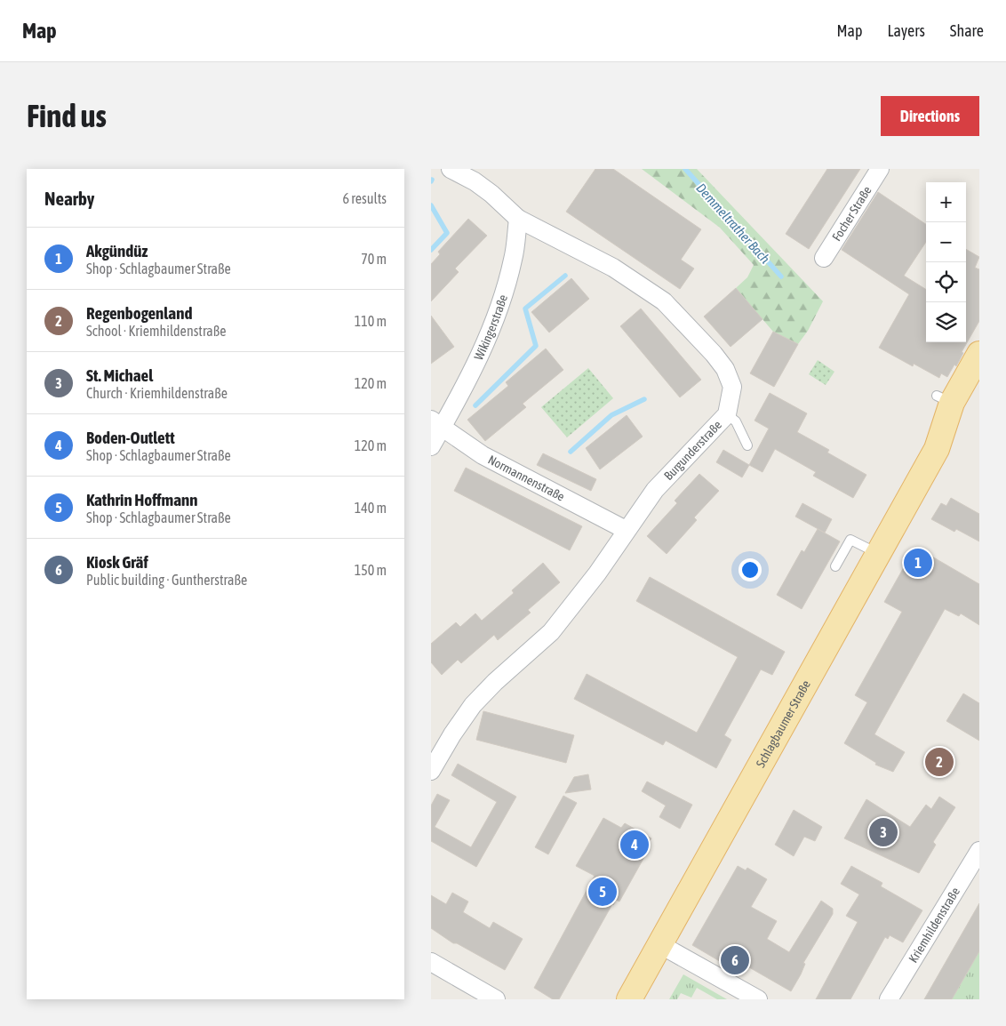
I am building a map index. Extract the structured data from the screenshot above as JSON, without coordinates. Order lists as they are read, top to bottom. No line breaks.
{"streets":{"main road":["Schlagbaumer Straße"],"street":["Focher Straße","Wikingerstraße","Burgunderstraße","Normannenstraße","Kriemhildenstraße"]},"crossings":[["Wikingerstraße","Burgunderstraße"],["Wikingerstraße","Normannenstraße"],["Burgunderstraße","Normannenstraße"]],"water":["Demmeltrather Bach"],"page":{"header":"Map","nav":["Map","Layers","Share"],"buttons":"Directions","title":"Find us","heading":["Nearby","6 results"],"map_buttons":["+","−"],"list":[{"mark":"1","name":"Akgündüz","note":"Shop · Schlagbaumer Straße","value":"70 m"},{"mark":"2","name":"Regenbogenland","note":"School · Kriemhildenstraße","value":"110 m"},{"mark":"3","name":"St. Michael","note":"Church · Kriemhildenstraße","value":"120 m"},{"mark":"4","name":"Boden-Outlett","note":"Shop · Schlagbaumer Straße","value":"120 m"},{"mark":"5","name":"Kathrin Hoffmann","note":"Shop · Schlagbaumer Straße","value":"140 m"},{"mark":"6","name":"Kiosk Gräf","note":"Public building · Guntherstraße","value":"150 m"}],"pins":["1","2","3","4","5","6"]}}
